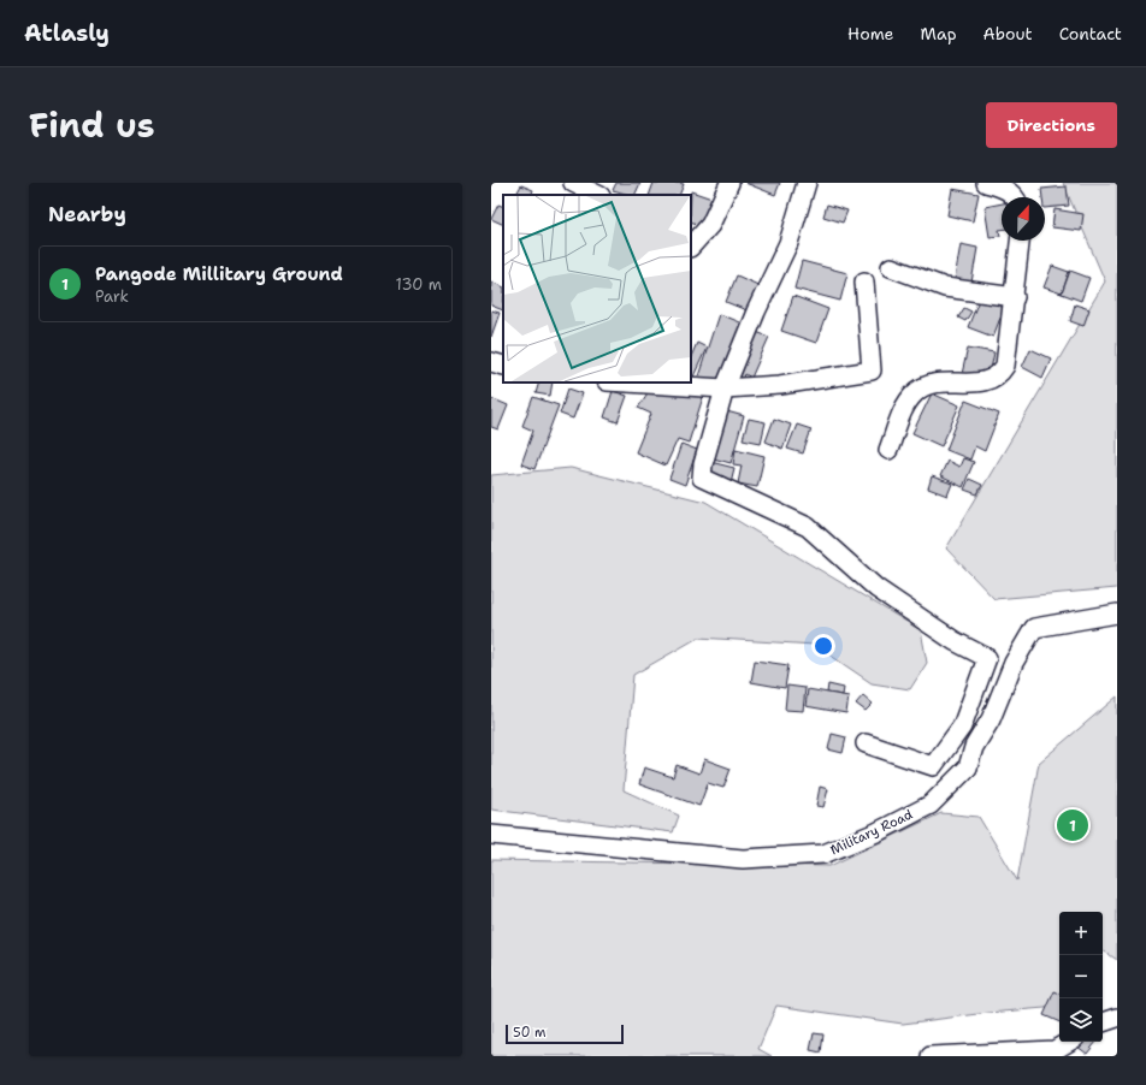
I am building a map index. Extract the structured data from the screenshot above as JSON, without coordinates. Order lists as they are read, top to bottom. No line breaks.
{"streets":{"street":["Military Road"]},"scale_bar":"50 m","north":"top","page":{"header":"Atlasly","nav":["Home","Map","About","Contact"],"title":"Find us","buttons":"Directions","heading":"Nearby","list":[{"mark":"1","name":"Pangode Millitary Ground","note":"Park","value":"130 m"}],"pins":"1","map_buttons":["+","−"],"scale":"50 m"}}
